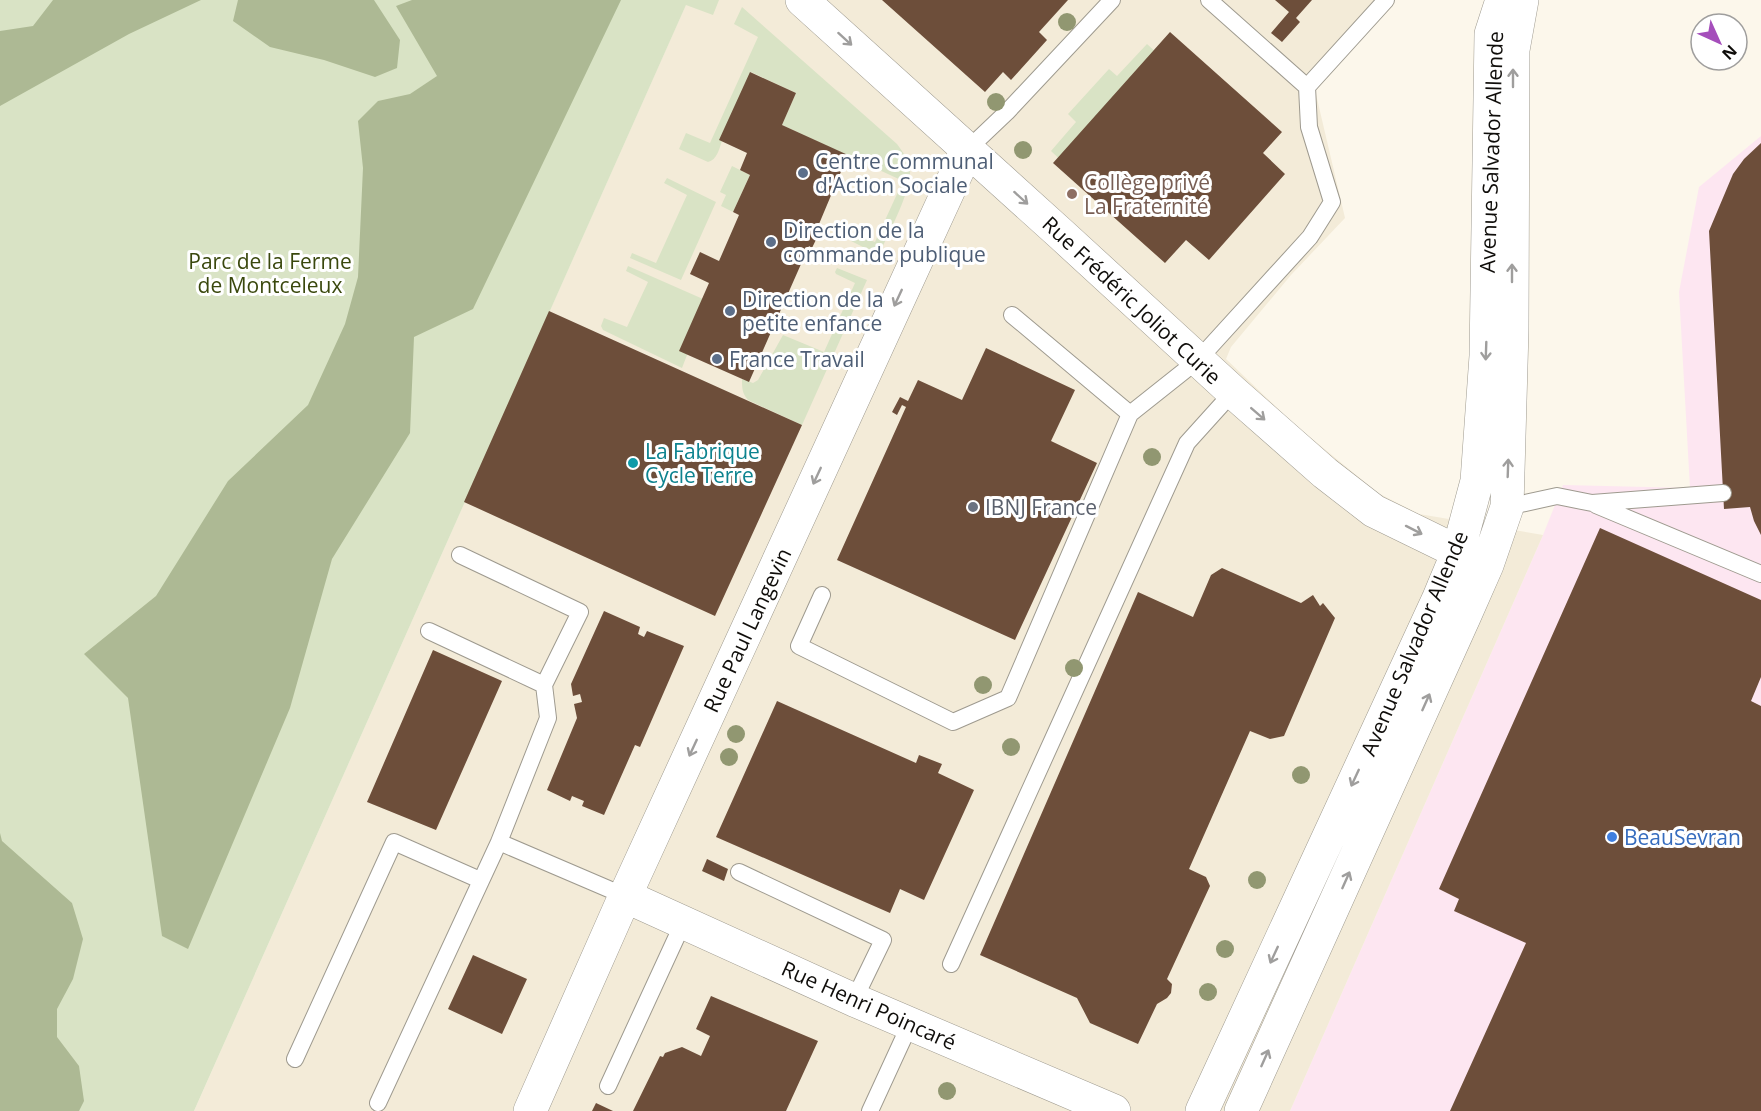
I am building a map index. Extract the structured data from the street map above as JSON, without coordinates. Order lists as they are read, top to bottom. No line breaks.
{"streets":{"street":["Avenue Salvador Allende","Rue Frédéric Joliot Curie","Rue Paul Langevin","Rue Henri Poincaré"]},"crossings":[["Avenue Salvador Allende","Rue Frédéric Joliot Curie"],["Rue Frédéric Joliot Curie","Rue Paul Langevin"],["Rue Paul Langevin","Rue Henri Poincaré"]],"one_way":["Rue Frédéric Joliot Curie","Rue Paul Langevin"],"parks":["Parc de la Ferme de Montceleux"],"places":["Centre Communal d'Action Sociale","Collège privé La Fraternité","Direction de la commande publique","Direction de la petite enfance","France Travail","La Fabrique Cycle Terre","IBNJ France","BeauSevran"],"north":"bottom right"}
